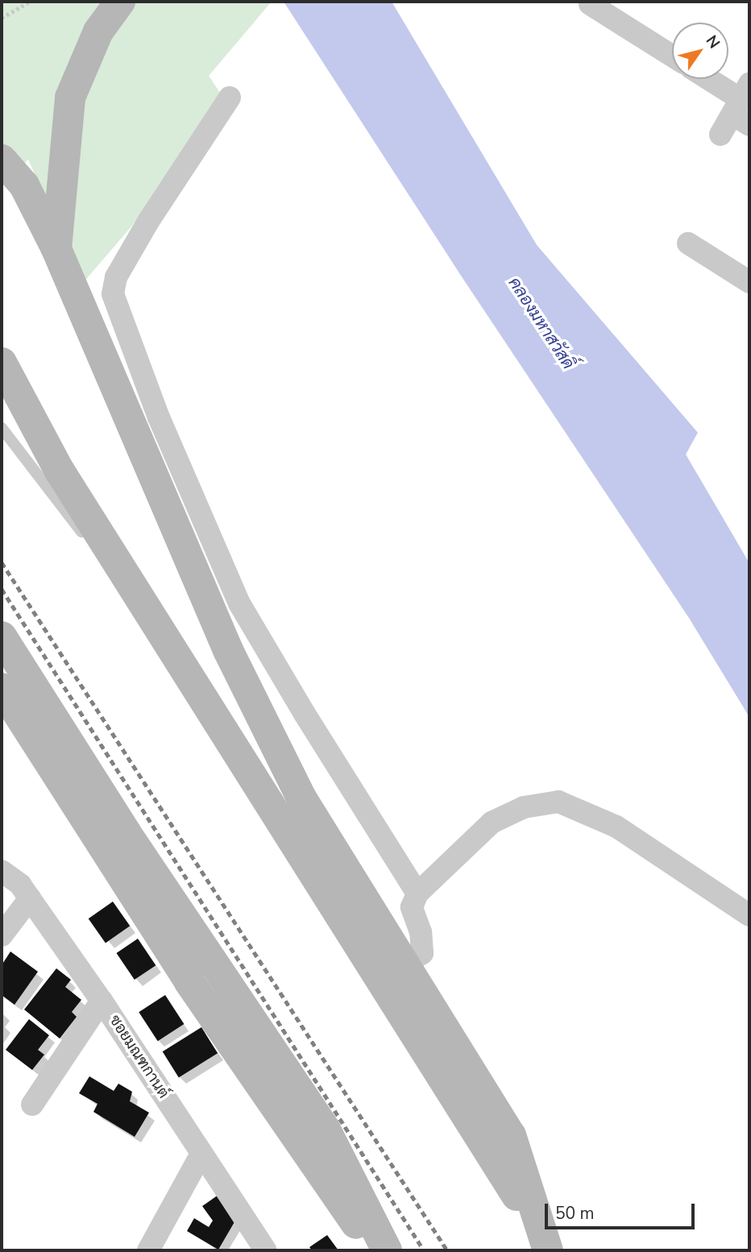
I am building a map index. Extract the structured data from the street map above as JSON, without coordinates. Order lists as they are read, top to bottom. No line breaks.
{"streets":{"street":["ซอยมณฑกานต์"]},"water":["คลองมหาสวัสดิ์"],"scale_bar":"50 m","north":"top right"}
